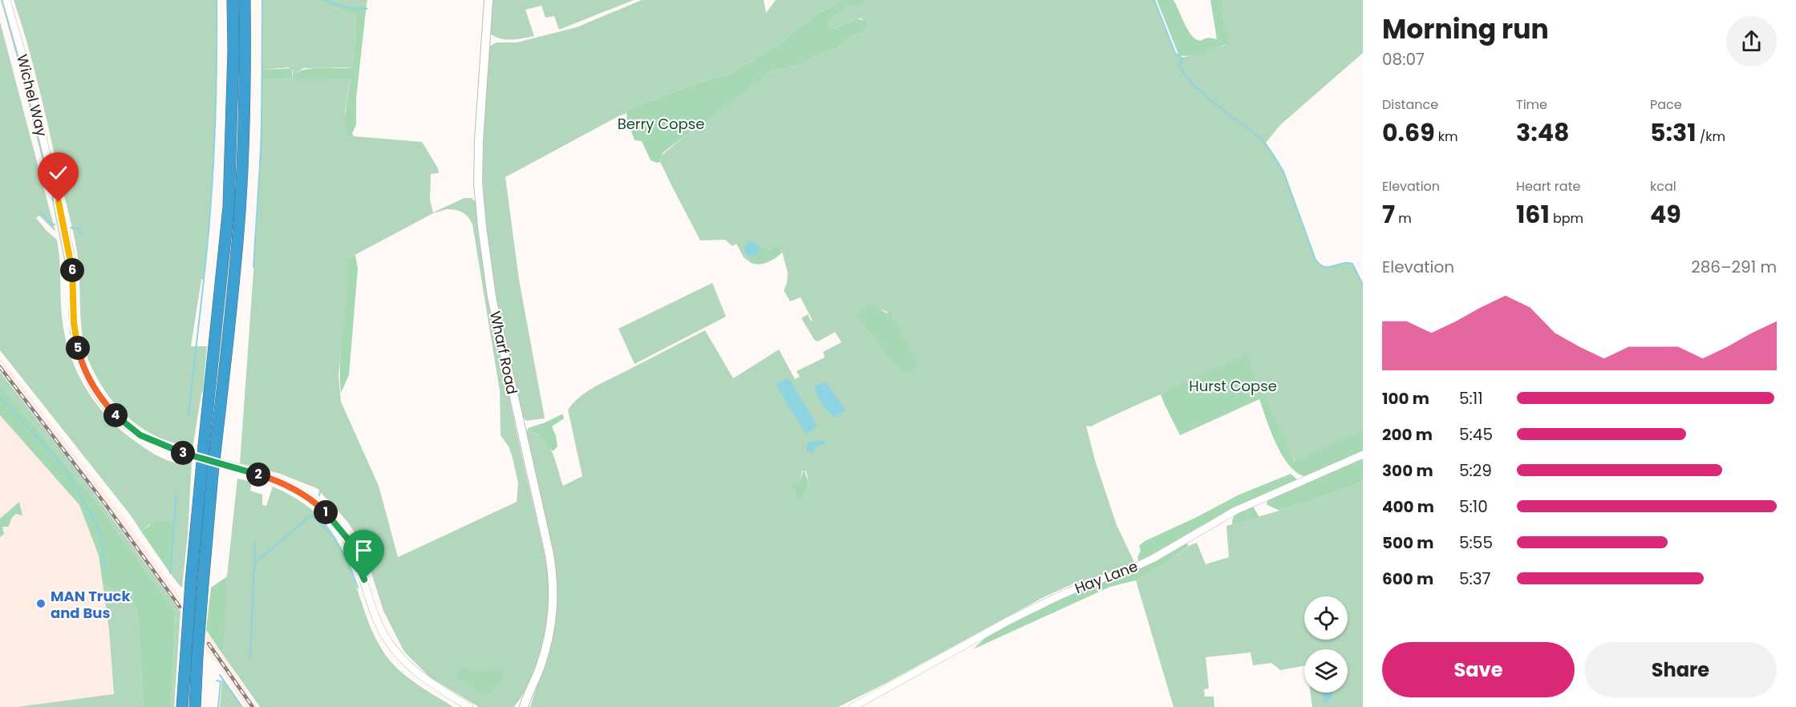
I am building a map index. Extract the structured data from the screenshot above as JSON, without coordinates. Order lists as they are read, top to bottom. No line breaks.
{"streets":{"main road":["Wharf Road"],"street":["Wichel Way","Hay Lane"]},"parks":["Berry Copse","Hurst Copse"],"places":["MAN Truck and Bus"],"page":{"heading":["Morning run","08:07"],"stats":[["Distance","0.69 km"],["Time","3:48"],["Pace","5:31 /km"],["Elevation","7 m"],["Heart rate","161 bpm"],["kcal","49"]],"chart":["Elevation","286–291 m"],"pins":["6","5","4","3","2","1"],"list":[{"name":"100 m","note":"5:11"},{"name":"200 m","note":"5:45"},{"name":"300 m","note":"5:29"},{"name":"400 m","note":"5:10"},{"name":"500 m","note":"5:55"},{"name":"600 m","note":"5:37"}],"buttons":["Save","Share"]}}
